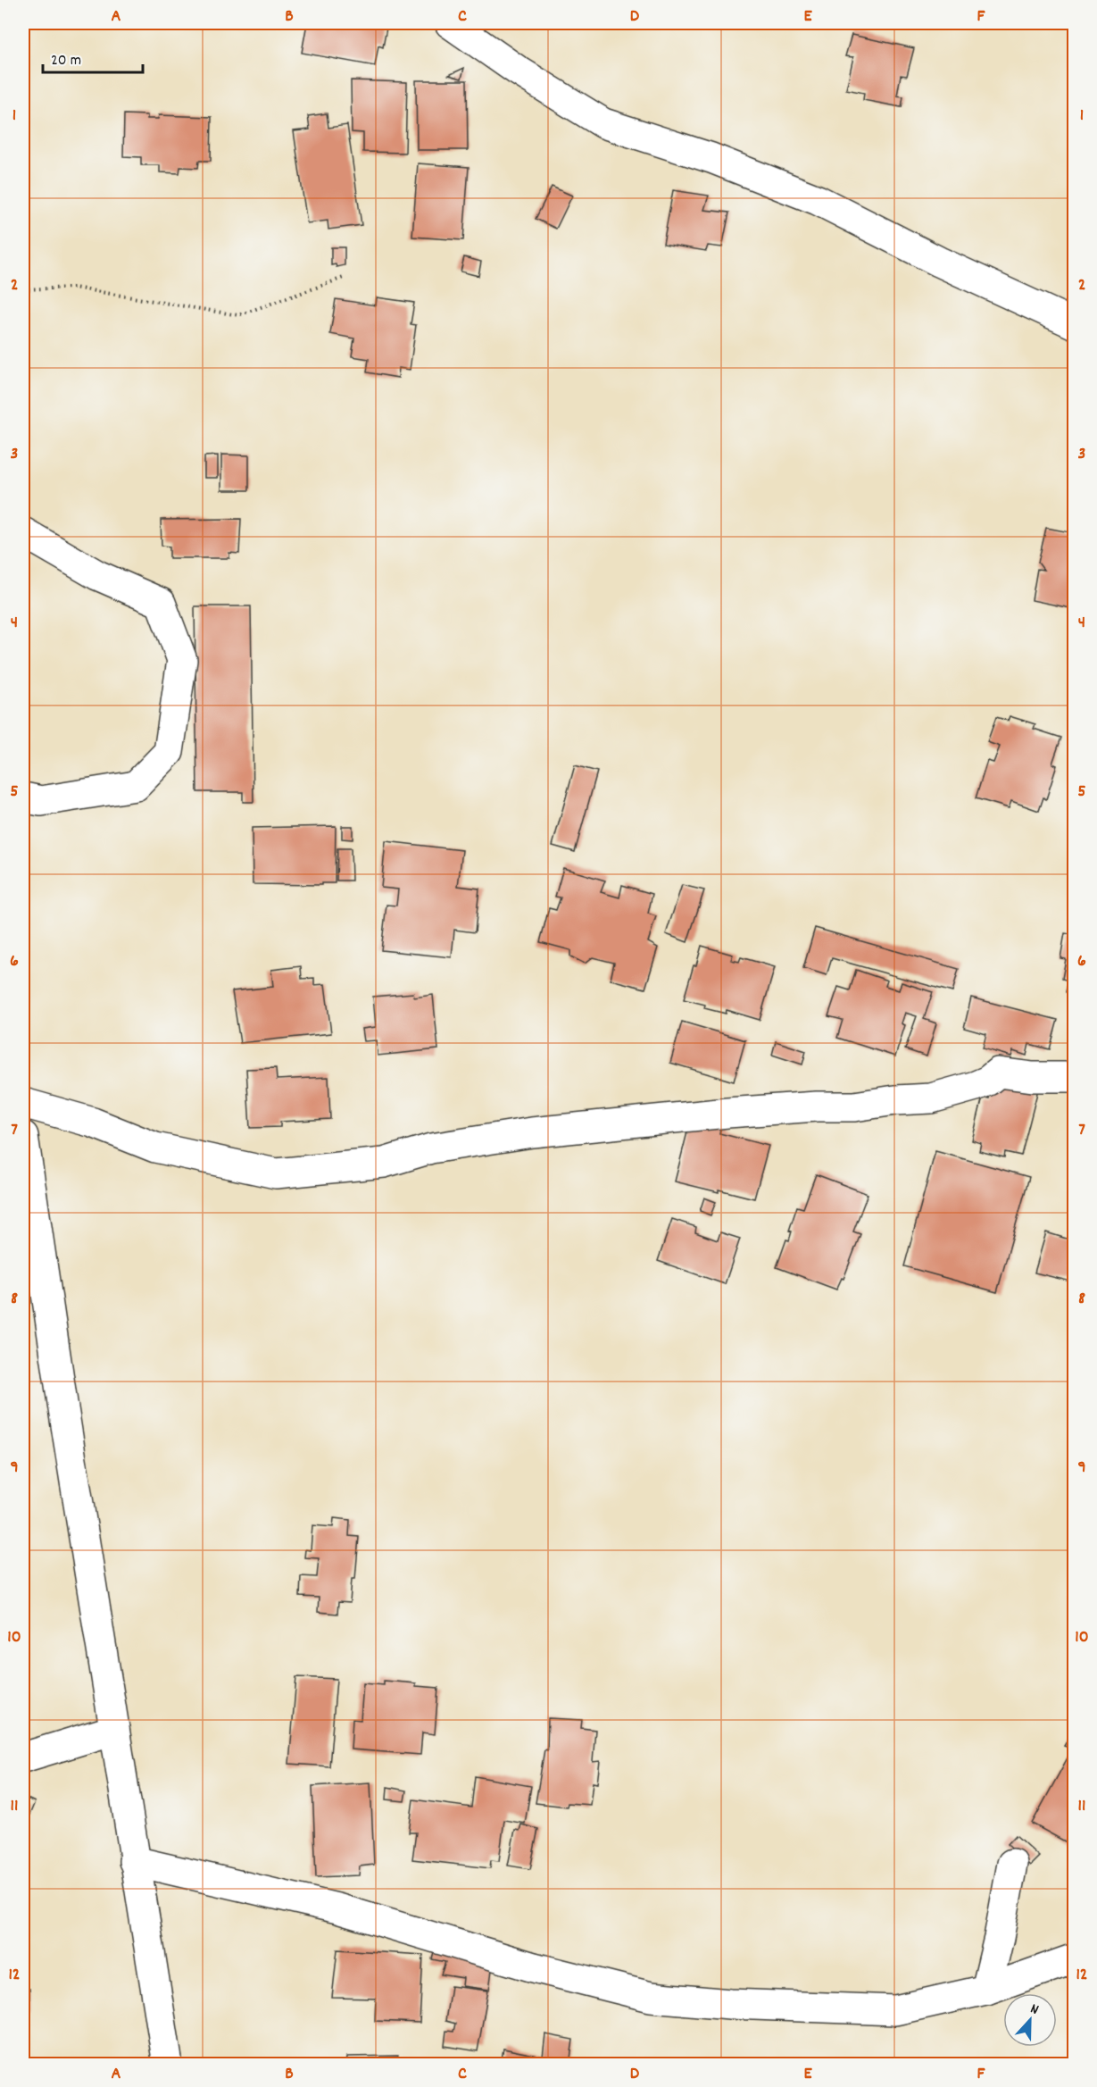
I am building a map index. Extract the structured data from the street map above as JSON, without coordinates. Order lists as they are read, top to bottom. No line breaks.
{"scale_bar":"20 m","north":"top","grid":{"columns":["A","B","C","D","E","F"],"rows":["1","2","3","4","5","6","7","8","9","10","11","12"]}}
